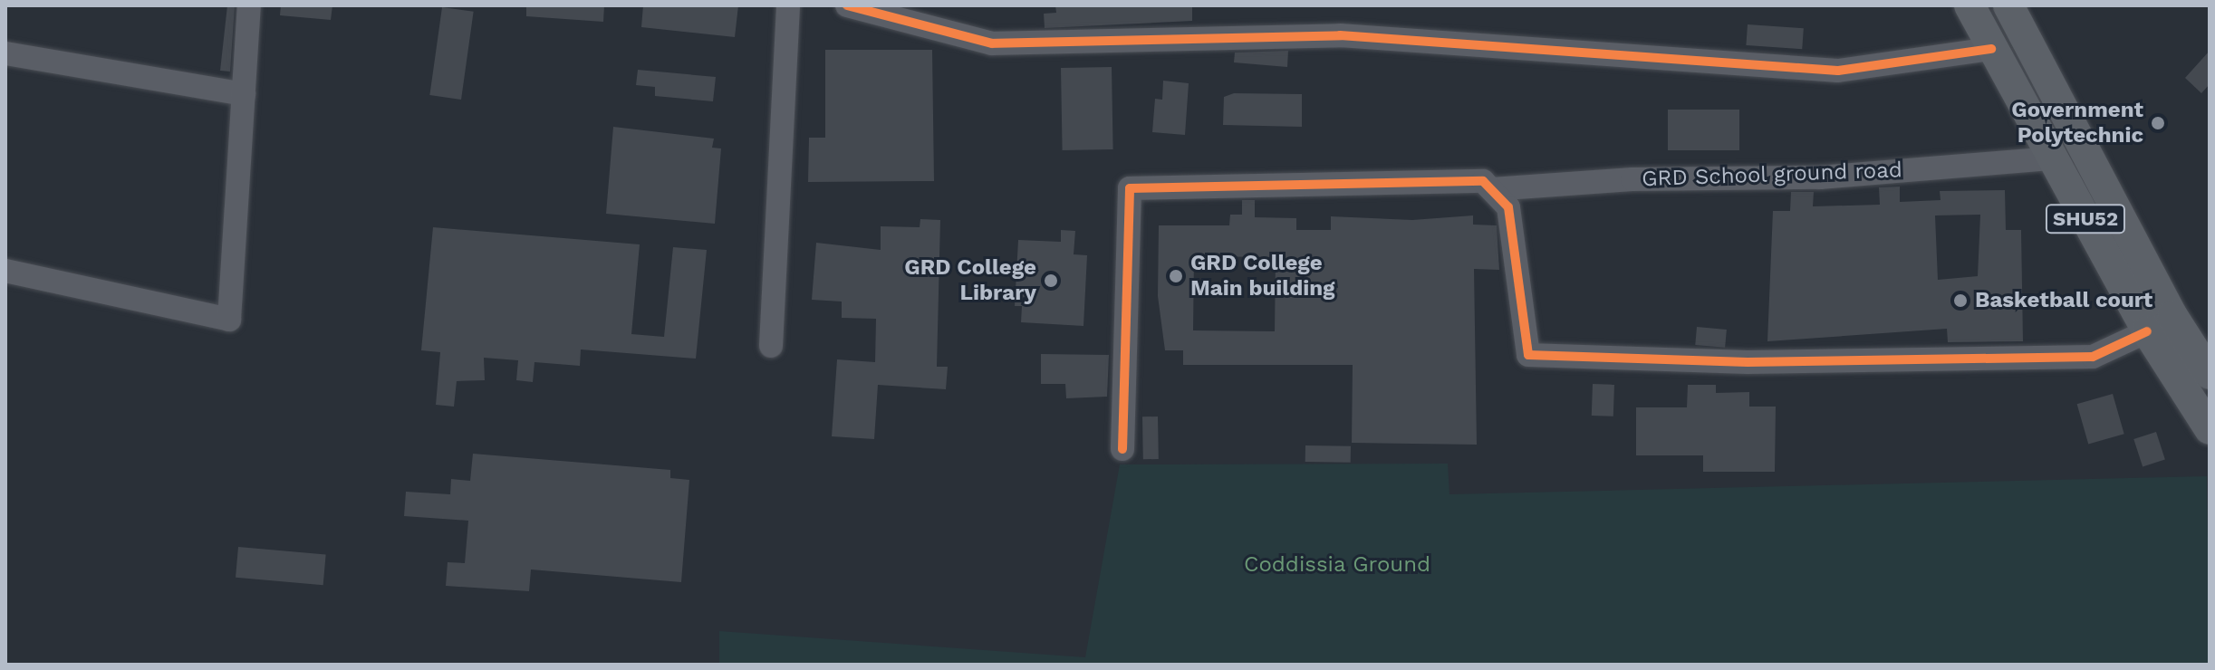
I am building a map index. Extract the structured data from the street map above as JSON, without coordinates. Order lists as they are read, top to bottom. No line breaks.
{"streets":{"main road":["SHU52"],"street":["GRD School ground road"]},"crossings":[["GRD School ground road","SHU52"]],"parks":["Coddissia Ground"],"places":["Government Polytechnic","GRD College Main building","GRD College Library","Basketball court"]}
